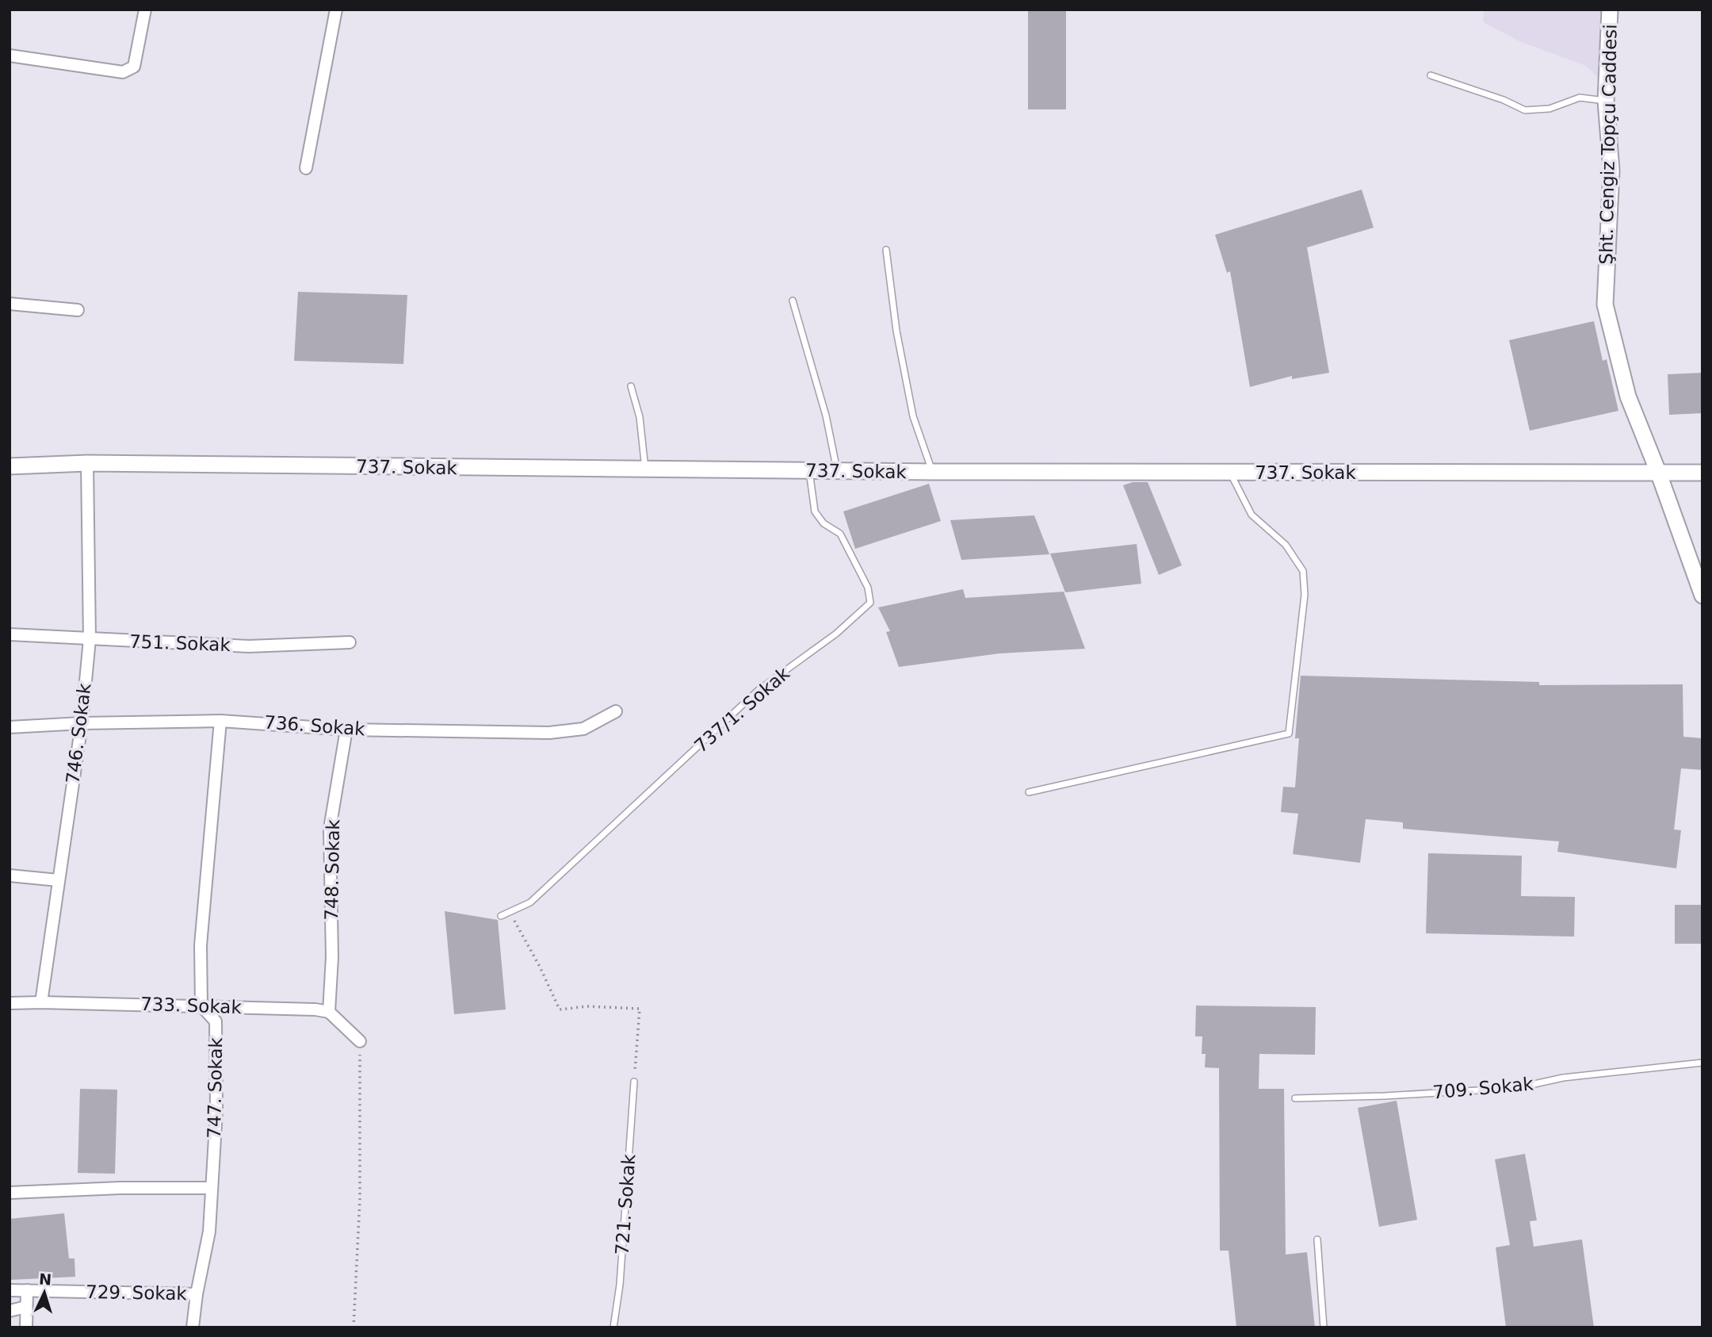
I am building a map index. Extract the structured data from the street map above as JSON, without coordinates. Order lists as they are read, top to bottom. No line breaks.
{"streets":{"street":["Şht. Cengiz Topçu Caddesi","737. Sokak","751. Sokak","736. Sokak","746. Sokak","748. Sokak","733. Sokak","747. Sokak","729. Sokak"],"lane":["737/1. Sokak","709. Sokak","721. Sokak"]},"crossings":[["Şht. Cengiz Topçu Caddesi","737. Sokak"],["737. Sokak","737/1. Sokak"],["737. Sokak","746. Sokak"],["751. Sokak","746. Sokak"],["736. Sokak","746. Sokak"],["736. Sokak","748. Sokak"],["746. Sokak","733. Sokak"],["748. Sokak","733. Sokak"],["733. Sokak","747. Sokak"],["747. Sokak","729. Sokak"]],"north":"top"}
